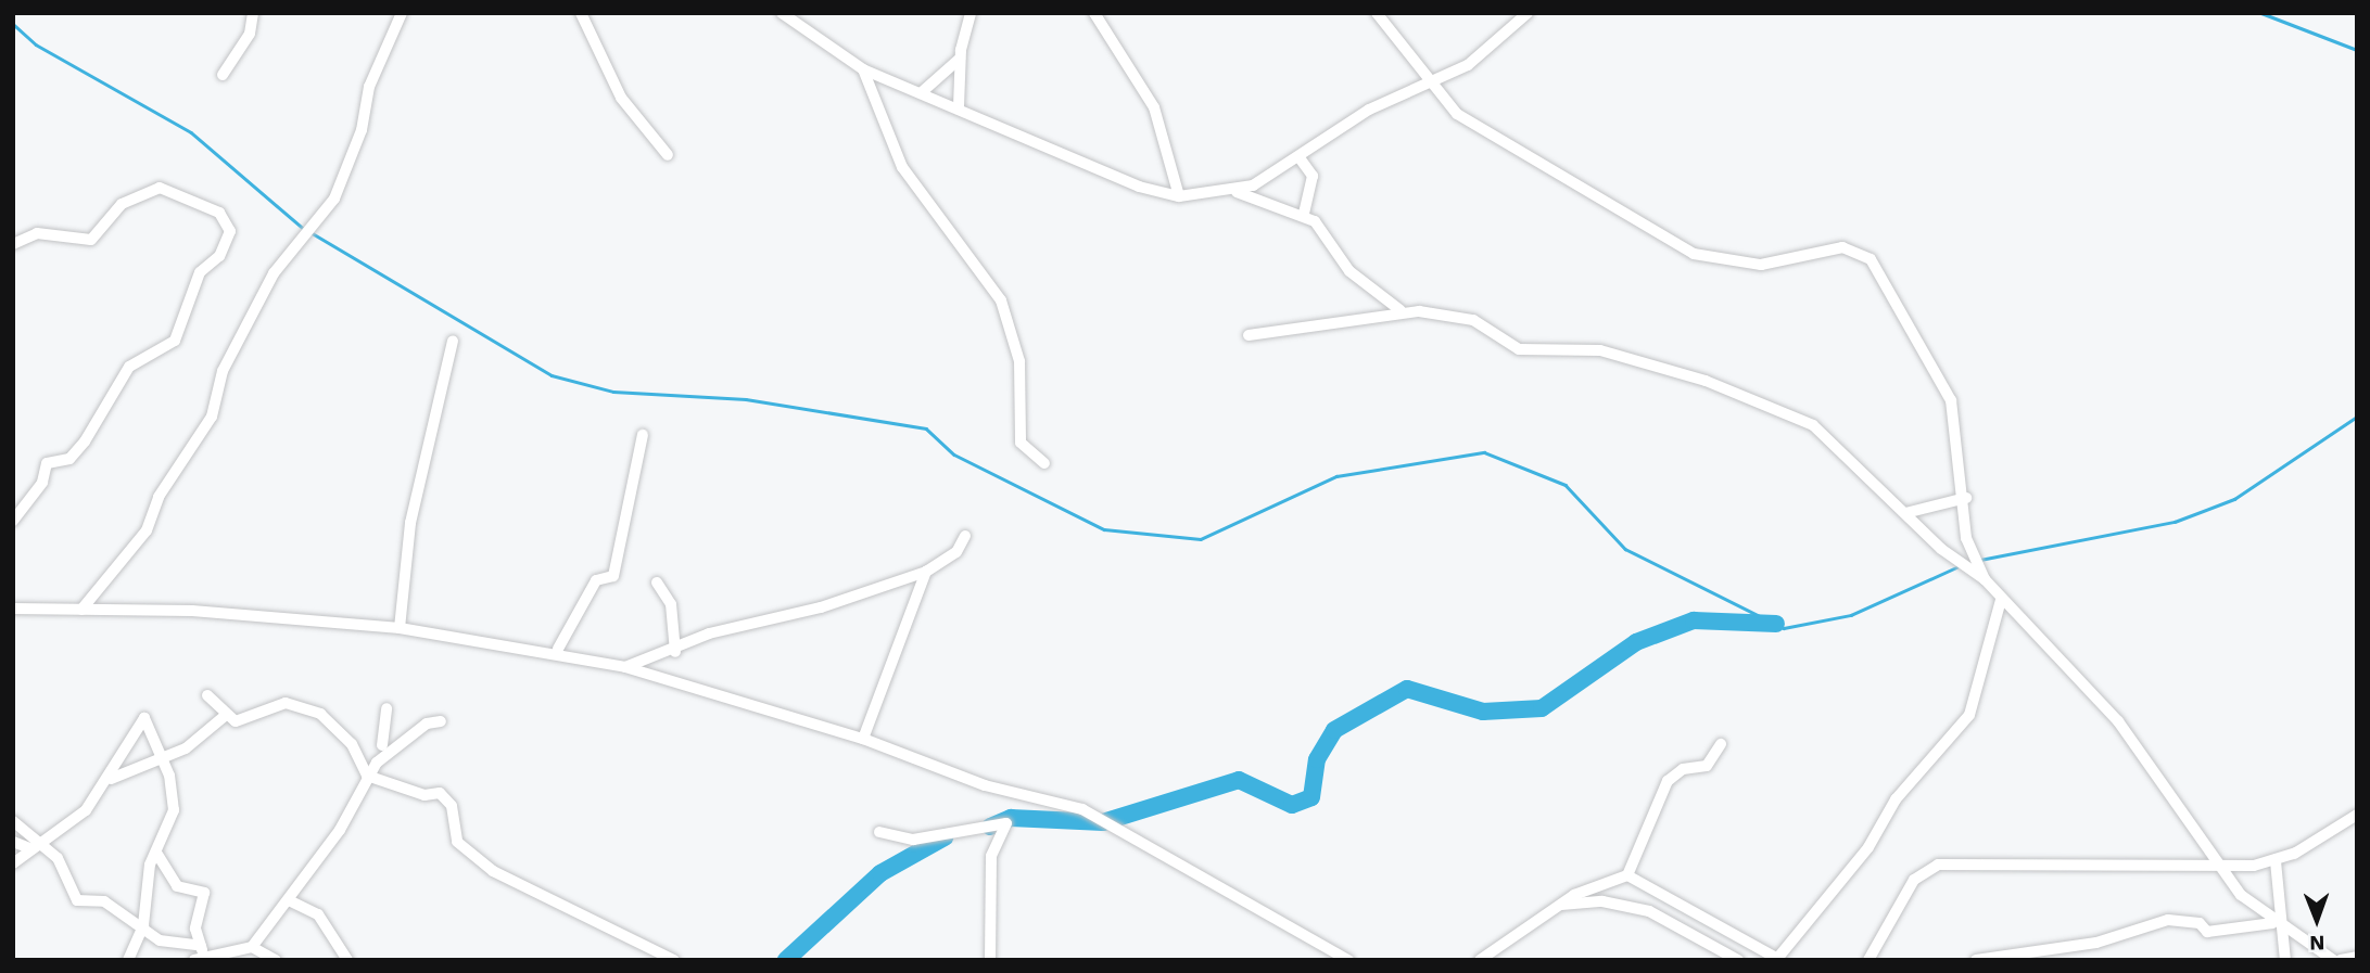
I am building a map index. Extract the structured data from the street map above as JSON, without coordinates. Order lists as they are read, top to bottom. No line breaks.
{"north":"bottom"}
